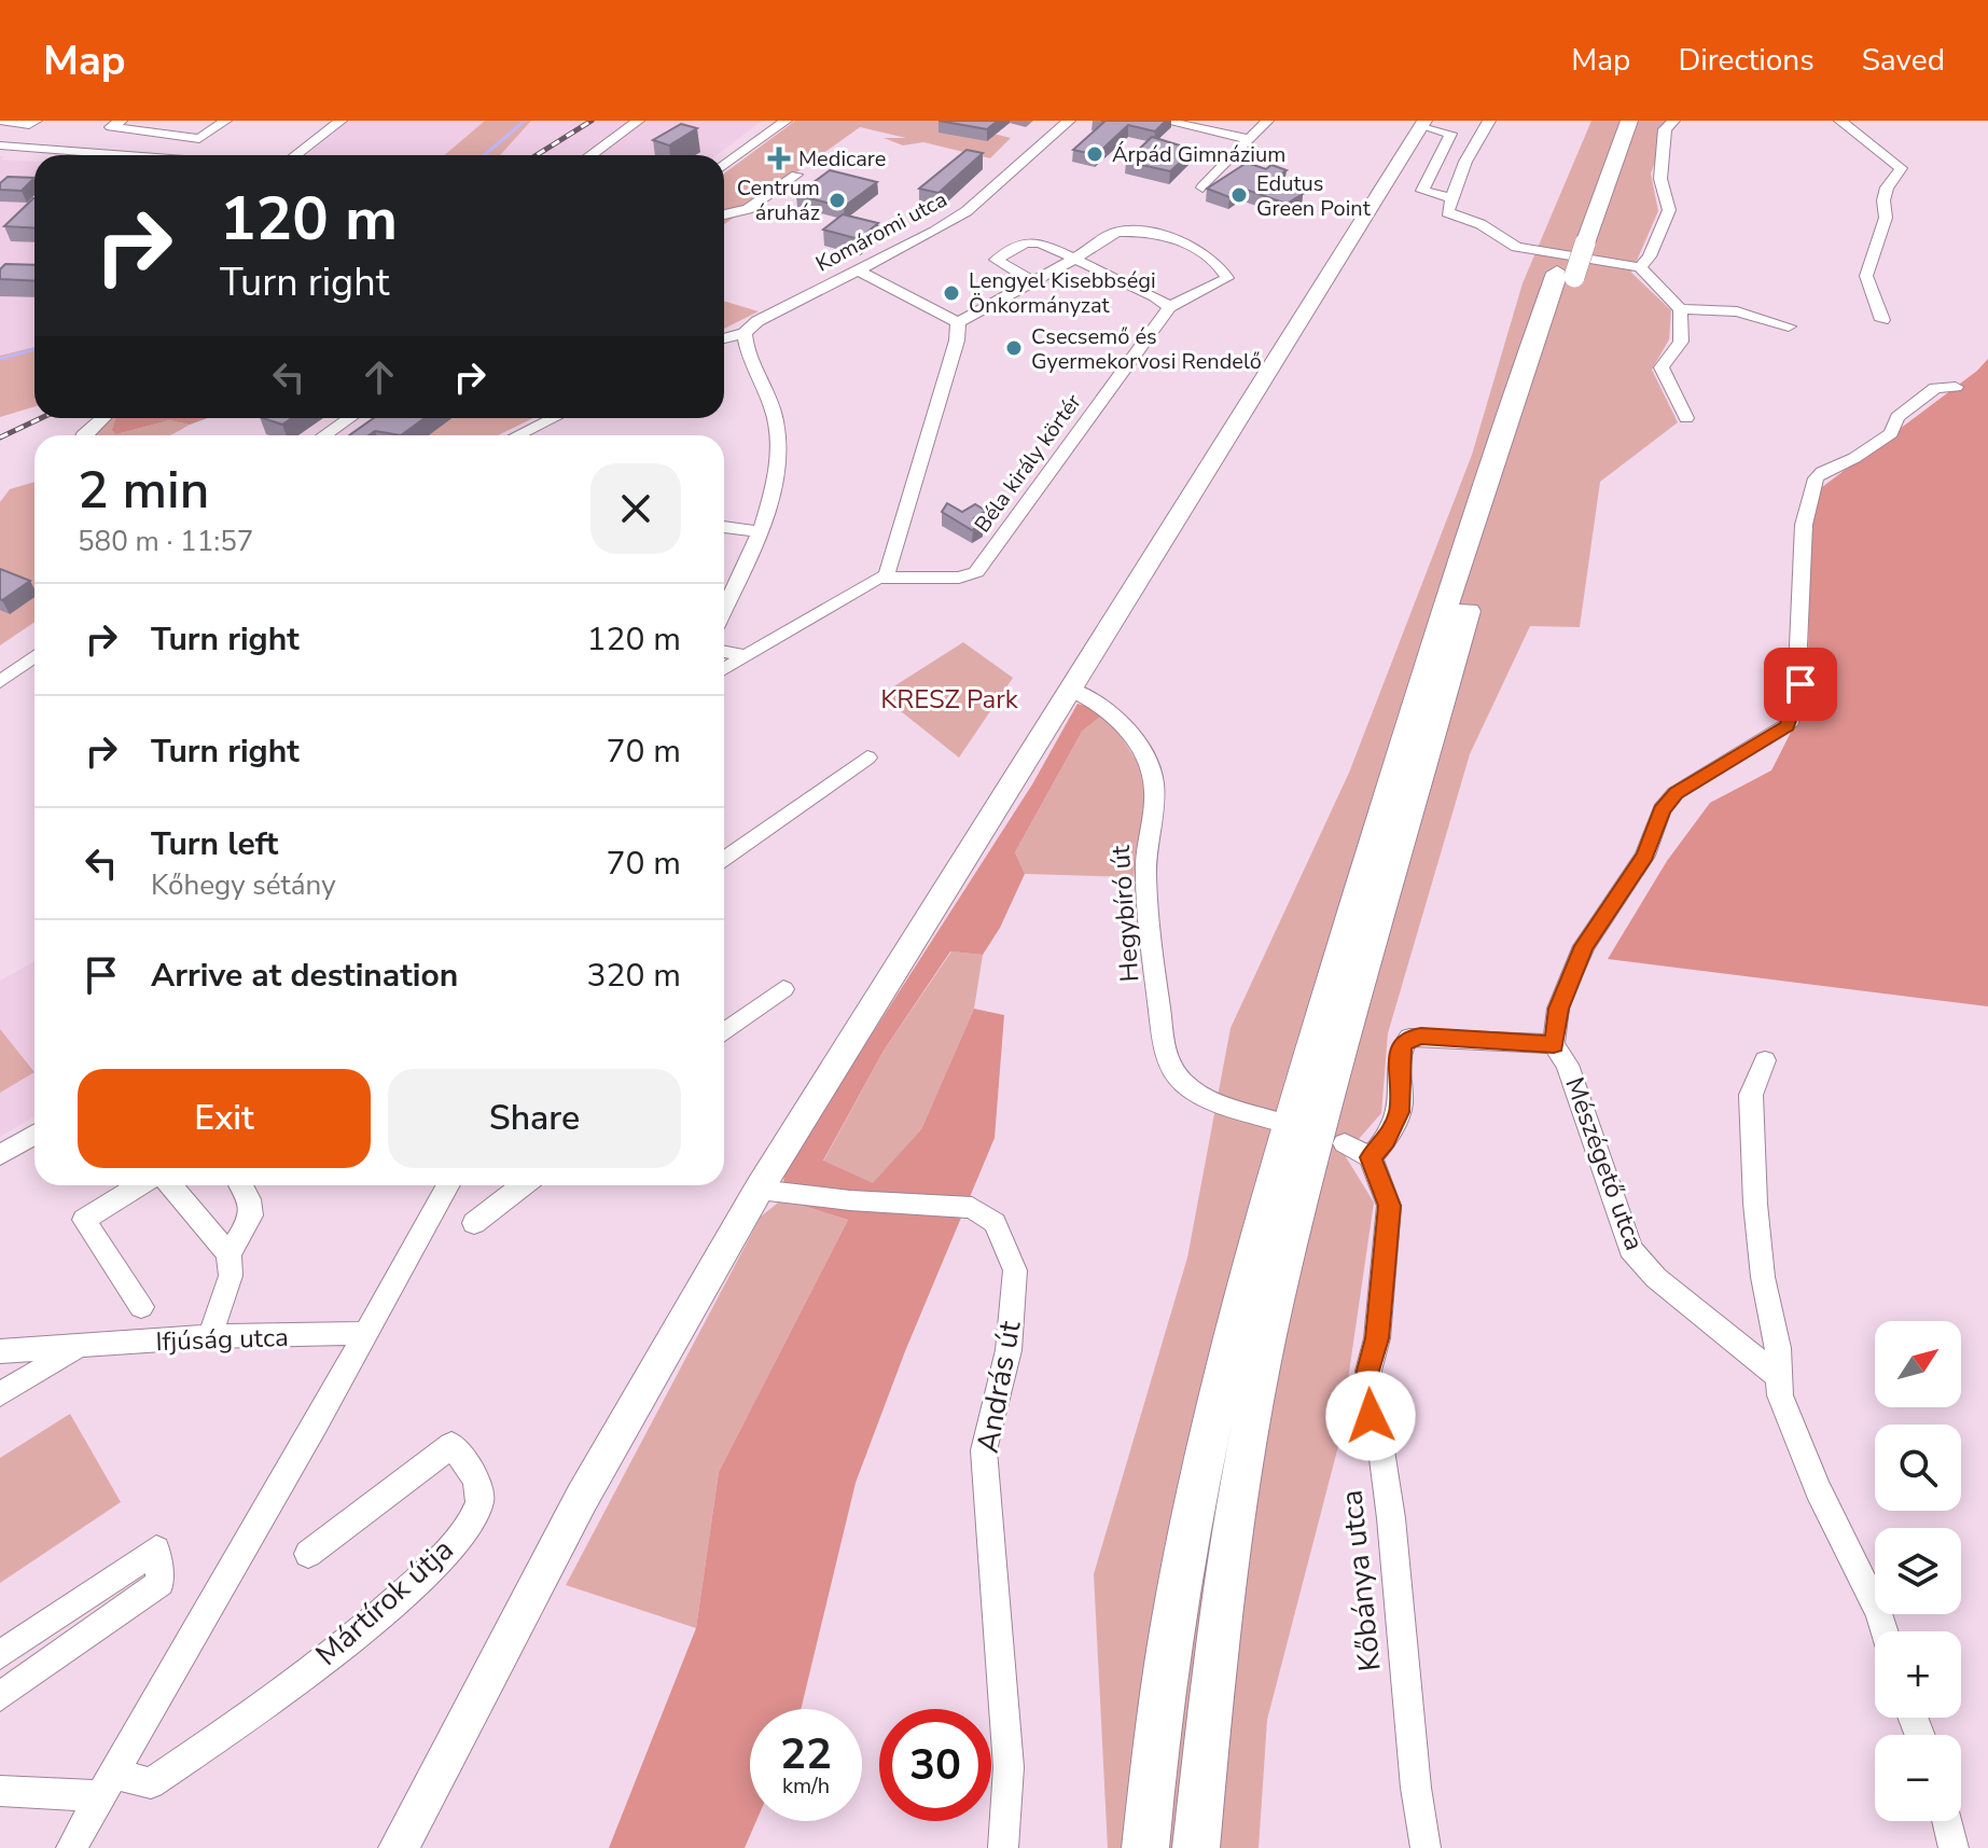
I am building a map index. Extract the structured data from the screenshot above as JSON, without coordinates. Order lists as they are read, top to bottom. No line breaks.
{"streets":{"street":["Komáromi utca","Béla király körtér","Hegybíró út","Mészégető utca","Ifjúság utca","András út","Kőbánya utca","Mártírok útja"]},"parks":["KRESZ Park"],"places":{"other":["Árpád Gimnázium","Edutus Green Point","Centrum áruház","Lengyel Kisebbségi Önkormányzat","Csecsemő és Gyermekorvosi Rendelő"],"health":["Medicare"]},"north":"top right","page":{"header":"Map","nav":["Map","Directions","Saved"],"turn":["120 m","Turn right"],"heading":["2 min","580 m · 11:57"],"list":[{"name":"Turn right","value":"120 m"},{"name":"Turn right","value":"70 m"},{"name":"Turn left","note":"Kőhegy sétány","value":"70 m"},{"name":"Arrive at destination","value":"320 m"}],"buttons":["Exit","Share"],"map_buttons":["+","−"],"speed":"22 km/h","limit":"30"}}
